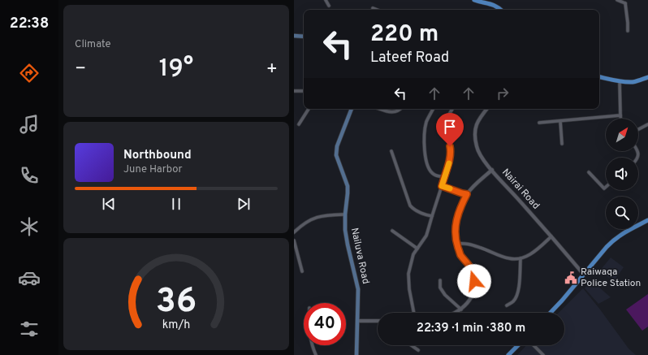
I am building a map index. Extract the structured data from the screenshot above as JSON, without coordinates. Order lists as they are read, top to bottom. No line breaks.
{"streets":{"main road":["Nailuva Road"],"street":["Nairai Road"]},"places":{"public building":["Raiwaqa Police Station"]},"north":"top right","page":{"tabs":"22:38","tile":"Climate","turn":["220 m","Lateef Road"],"heat":["−","19°","+"],"song":["Northbound","June Harbor"],"limit":"40","trip":"22:39 · 1 min · 380 m","gauge":["36","km/h"]}}
